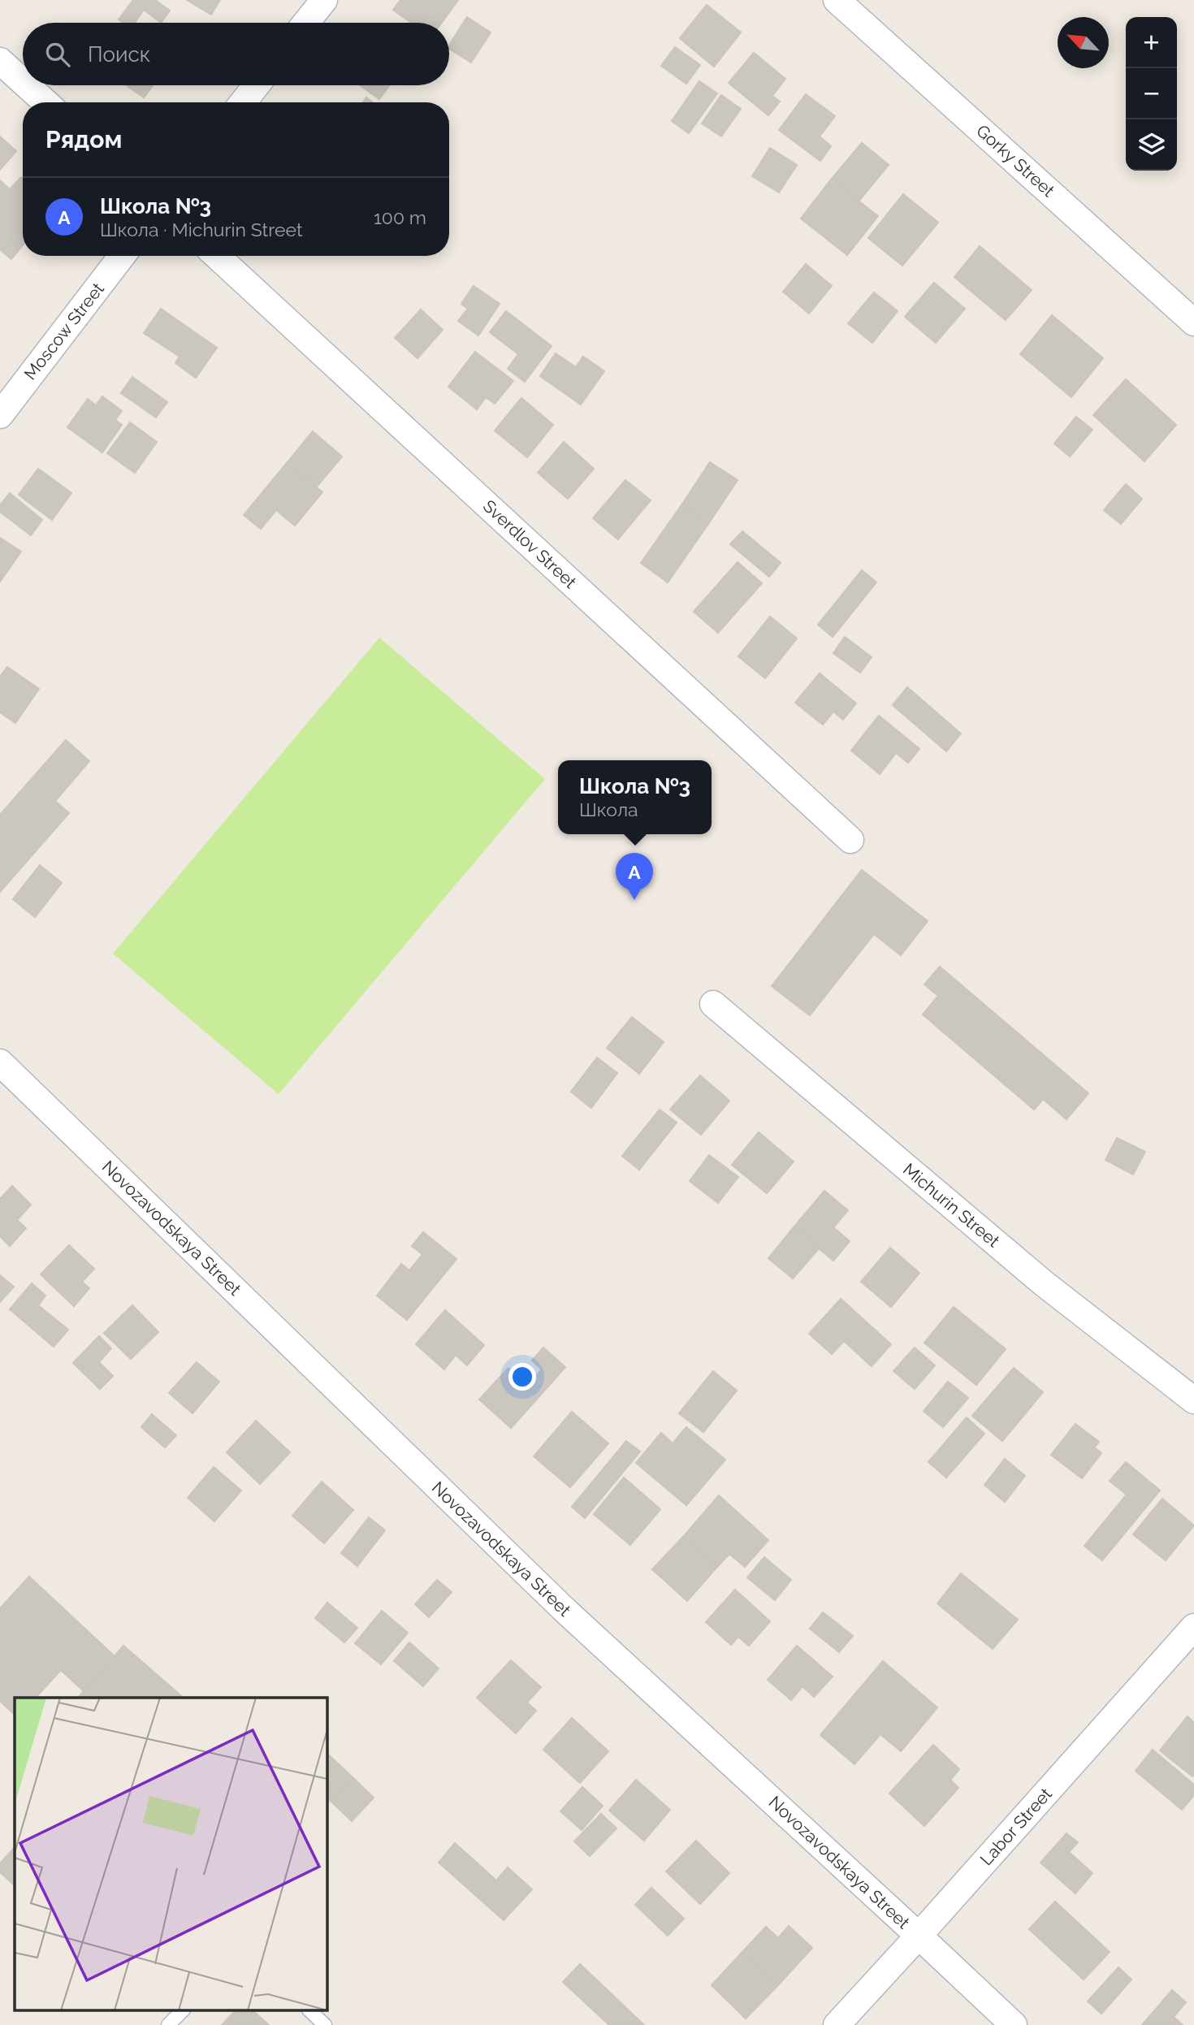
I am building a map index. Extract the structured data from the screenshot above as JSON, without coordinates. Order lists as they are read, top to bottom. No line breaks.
{"streets":{"street":["Gorky Street","Moscow Street","Sverdlov Street","Michurin Street","Novozavodskaya Street","Labor Street"]},"crossings":[["Novozavodskaya Street","Labor Street"]],"north":"top left","page":{"map_buttons":["+","−"],"search":"Поиск","heading":"Рядом","list":[{"mark":"A","name":"Школа №3","note":"Школа · Michurin Street","value":"100 m"}],"popup":["Школа №3","Школа"],"pins":"A"}}
